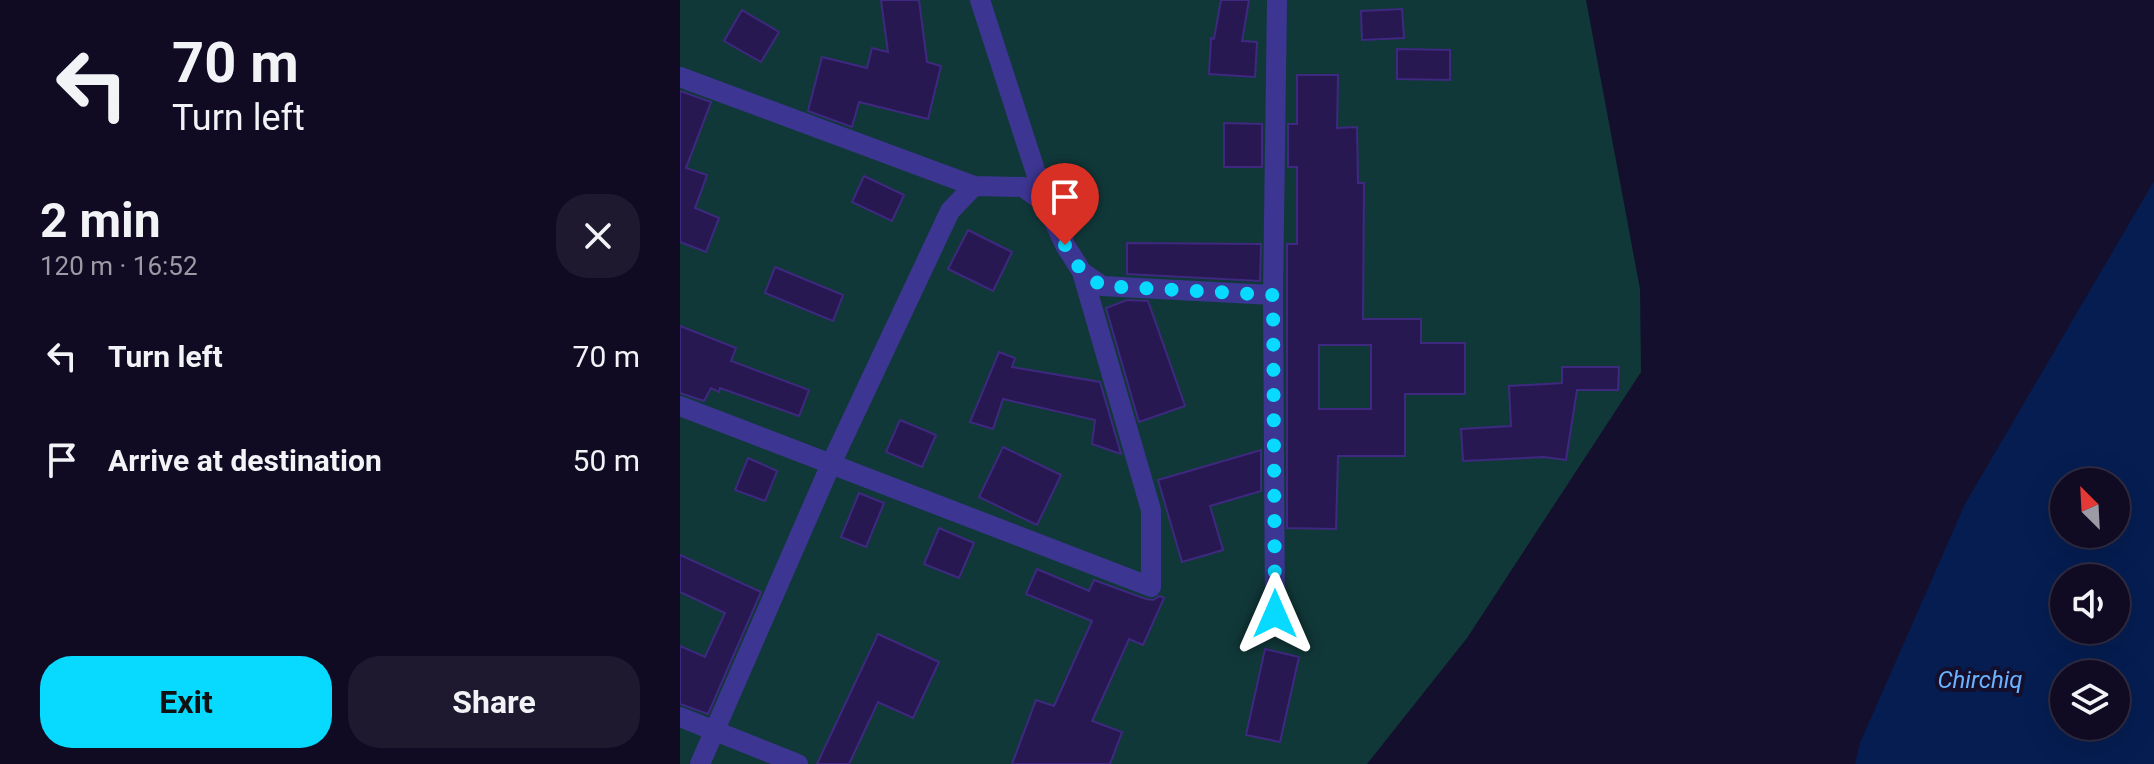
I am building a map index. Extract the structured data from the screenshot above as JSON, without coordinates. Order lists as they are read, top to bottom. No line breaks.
{"water":["Chirchiq"],"north":"top left","page":{"turn":["70 m","Turn left"],"heading":["2 min","120 m · 16:52"],"list":[{"name":"Turn left","value":"70 m"},{"name":"Arrive at destination","value":"50 m"}],"buttons":["Exit","Share"]}}
